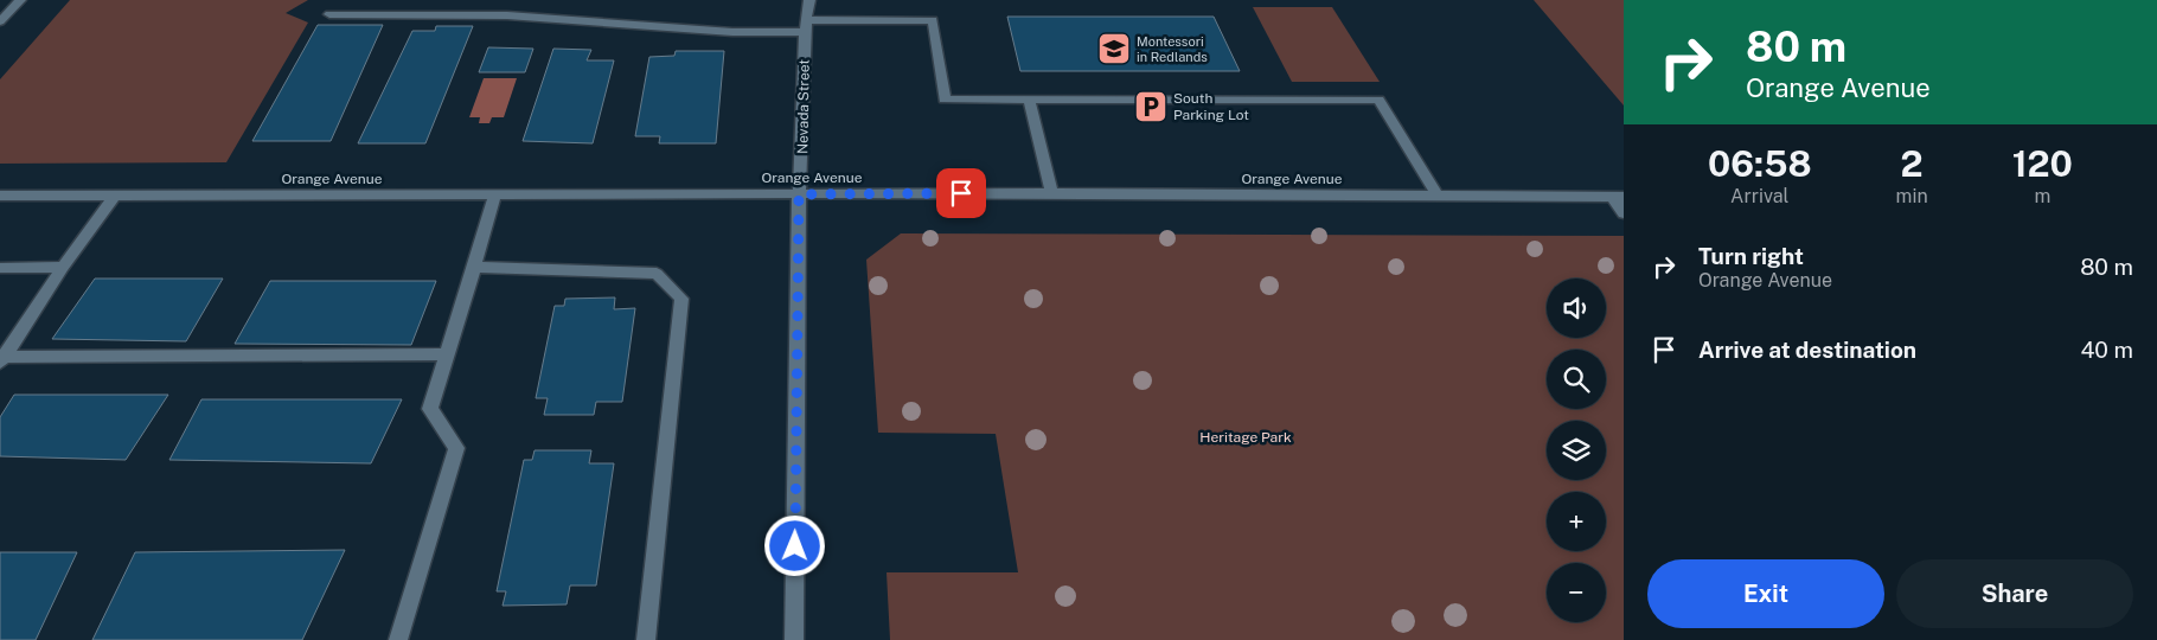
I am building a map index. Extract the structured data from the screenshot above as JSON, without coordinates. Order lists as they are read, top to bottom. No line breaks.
{"streets":{"street":["Nevada Street","Orange Avenue"]},"crossings":[["Nevada Street","Orange Avenue"]],"parks":["Heritage Park"],"places":{"school or university":["Montessori in Redlands"],"parking":["South Parking Lot"]},"page":{"turn":["80 m","Orange Avenue"],"eta":["06:58","Arrival","2","min","120","m"],"list":[{"name":"Turn right","note":"Orange Avenue","value":"80 m"},{"name":"Arrive at destination","value":"40 m"}],"map_buttons":["+","−"],"buttons":["Exit","Share"]}}
